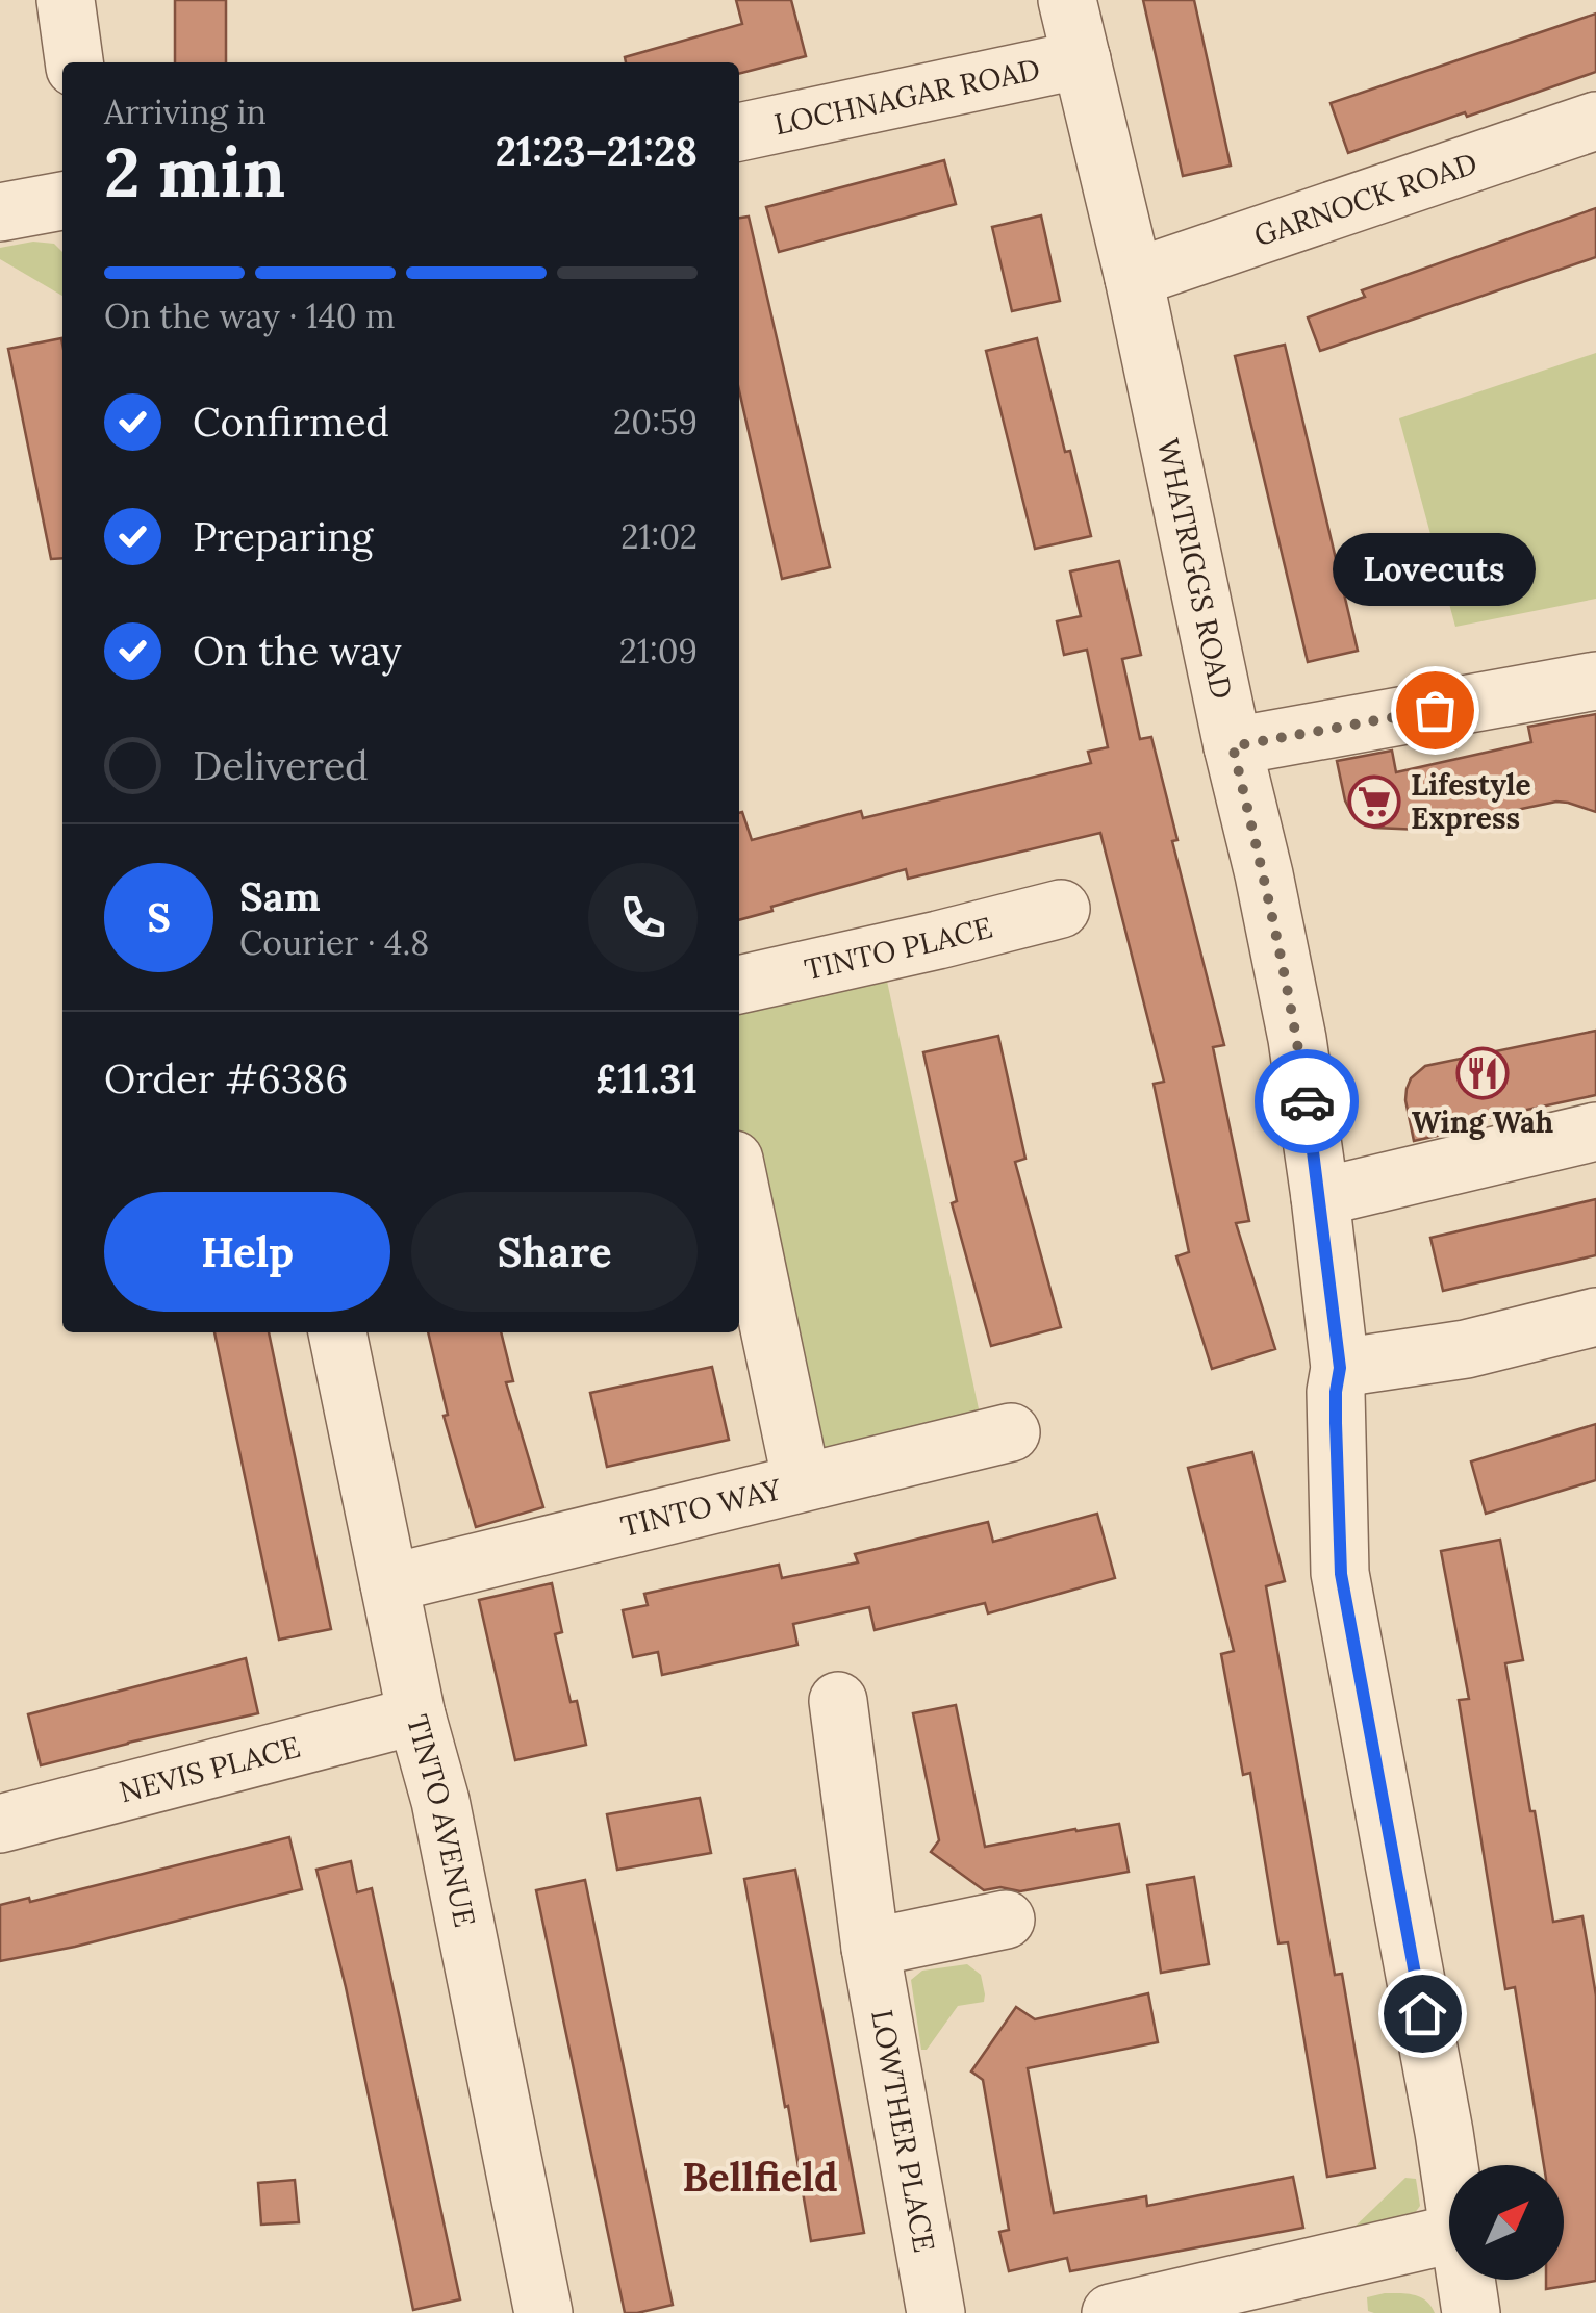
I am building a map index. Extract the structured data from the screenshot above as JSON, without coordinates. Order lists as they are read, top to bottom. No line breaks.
{"streets":{"street":["LOCHNAGAR ROAD","GARNOCK ROAD","WHATRIGGS ROAD","TINTO PLACE","TINTO WAY","NEVIS PLACE","TINTO AVENUE","LOWTHER PLACE"]},"crossings":[["LOCHNAGAR ROAD","WHATRIGGS ROAD"],["GARNOCK ROAD","WHATRIGGS ROAD"],["TINTO WAY","TINTO AVENUE"],["NEVIS PLACE","TINTO AVENUE"]],"districts":["Bellfield"],"places":{"other":["Lovecuts"],"supermarket":["Lifestyle Express"],"restaurant":["Wing Wah"]},"north":"top right","page":{"heading":["2 min","Arriving in","21:23–21:28"],"panel":["Sam","Courier · 4.8","Order #6386","£11.31"],"bar":"On the way · 140 m","list":[["Confirmed","20:59"],["Preparing","21:02"],["On the way","21:09"],"Delivered"],"bubble":"Lovecuts","round":"S","buttons":["Help","Share"]}}
